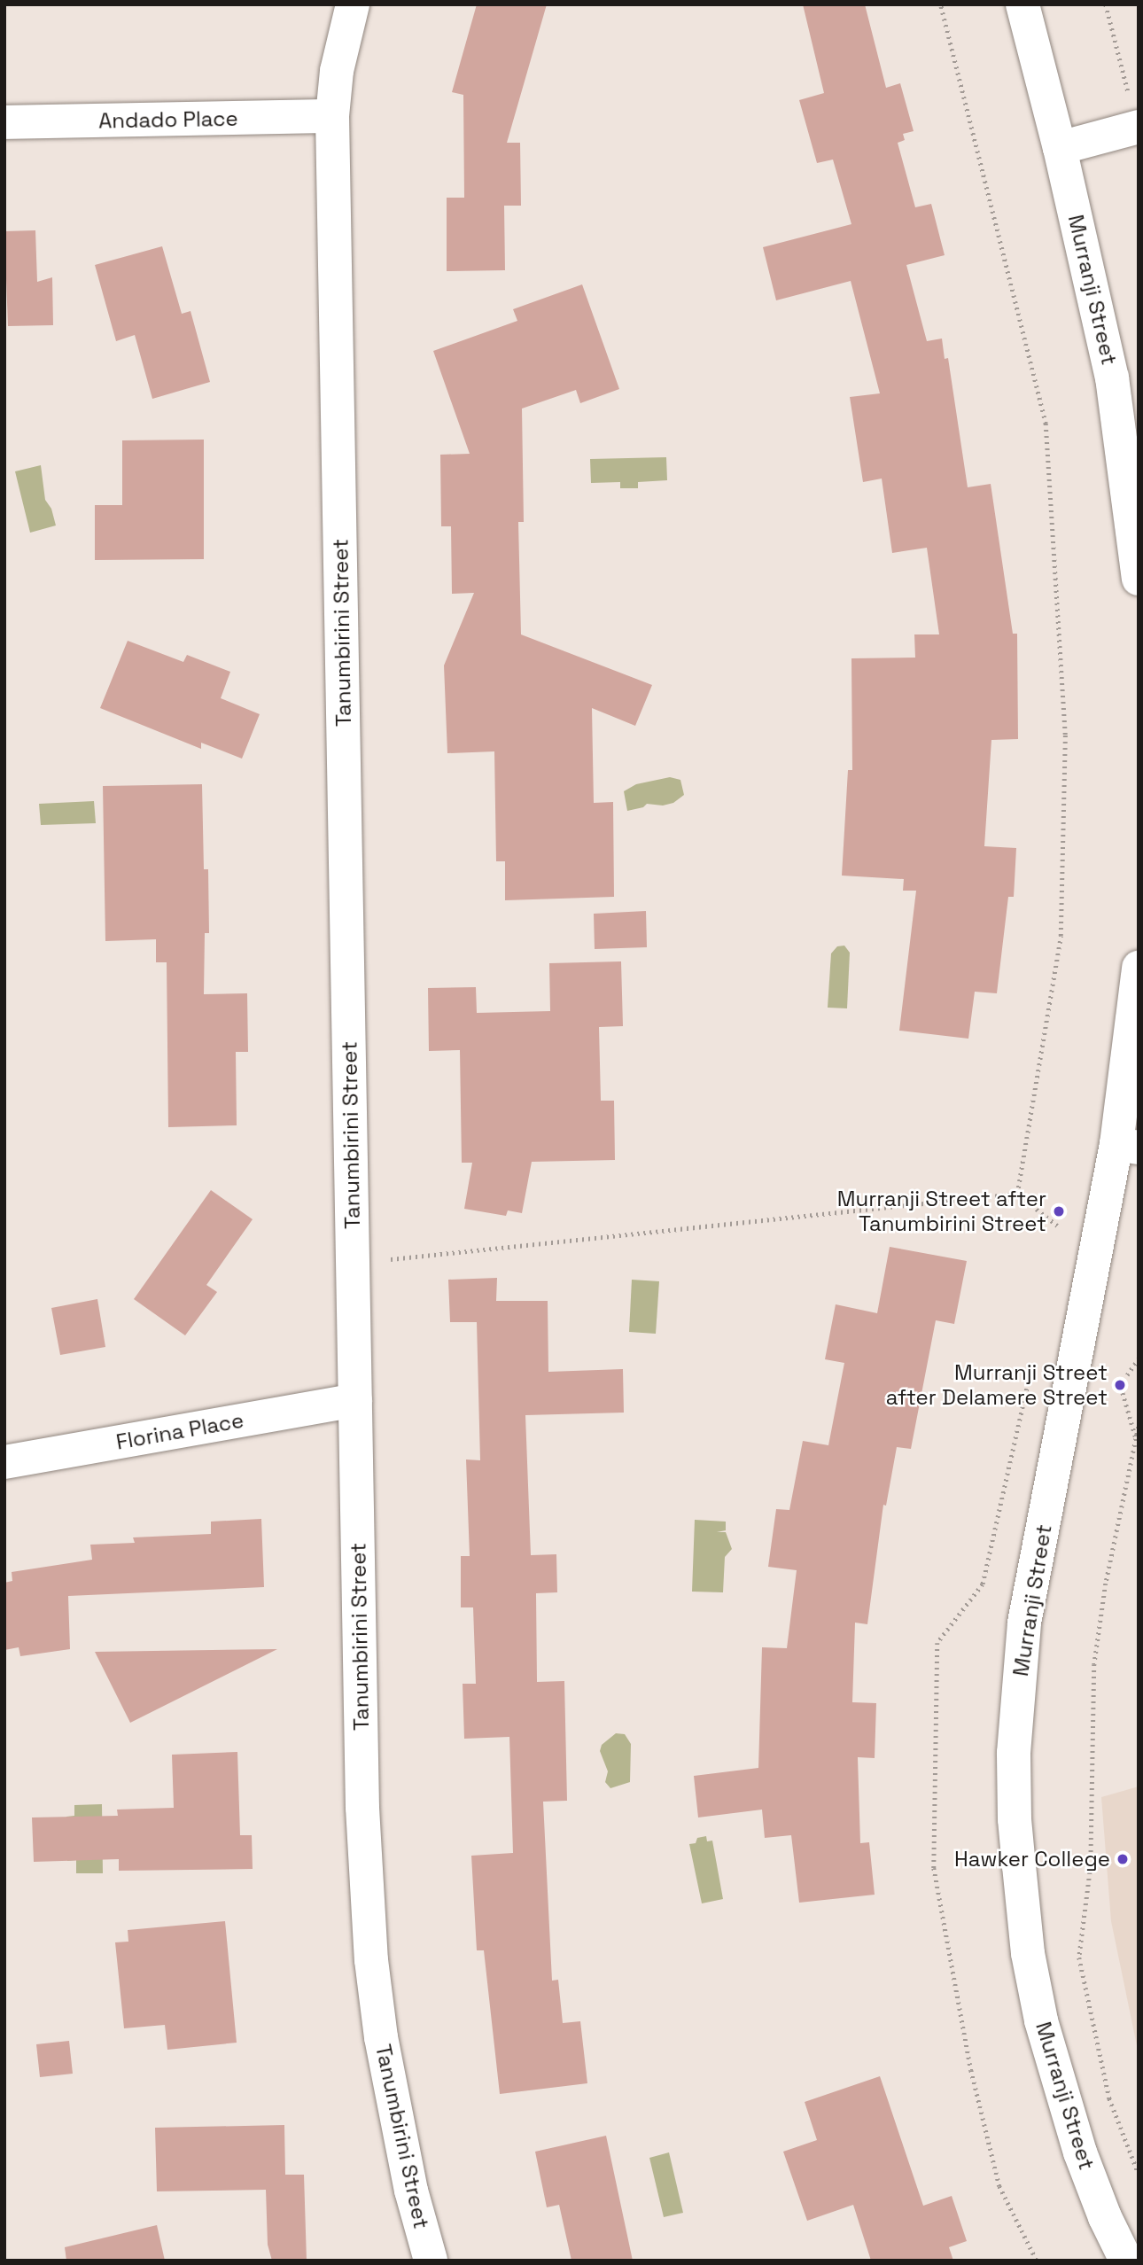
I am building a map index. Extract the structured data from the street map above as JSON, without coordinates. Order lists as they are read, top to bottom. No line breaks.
{"streets":{"street":["Andado Place","Murranji Street","Tanumbirini Street","Florina Place"]},"crossings":[["Andado Place","Tanumbirini Street"],["Tanumbirini Street","Florina Place"]],"places":["Murranji Street after Tanumbirini Street","Murranji Street after Delamere Street","Hawker College"]}
